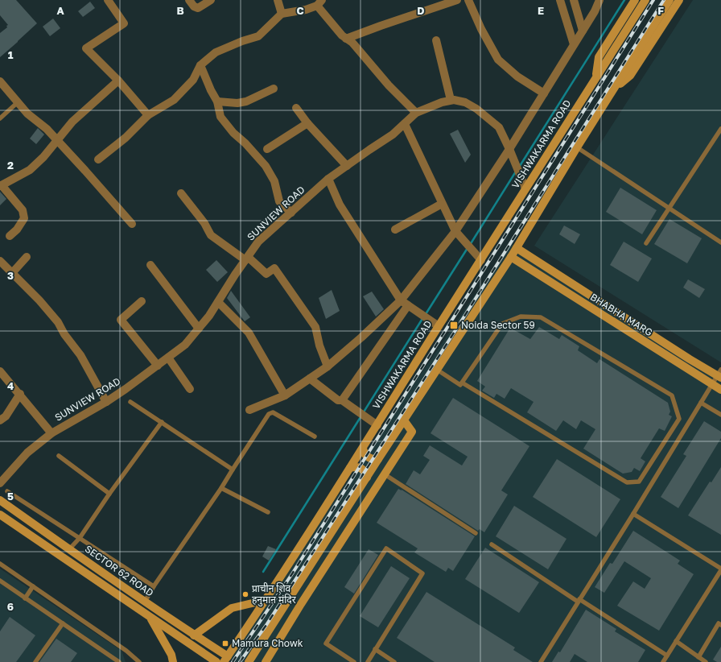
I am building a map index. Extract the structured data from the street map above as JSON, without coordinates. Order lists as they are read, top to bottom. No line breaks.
{"streets":{"main road":["VISHWAKARMA ROAD","BHABHA MARG","SECTOR 62 ROAD"],"street":["SUNVIEW ROAD"]},"crossings":[["VISHWAKARMA ROAD","SUNVIEW ROAD"],["VISHWAKARMA ROAD","SECTOR 62 ROAD"]],"places":{"transit":["Noida Sector 59","Mamura Chowk"],"other":["प्राचीन शिव हनुमान मंदिर"]},"grid":{"columns":["A","B","C","D","E","F"],"rows":["1","2","3","4","5","6"]}}
